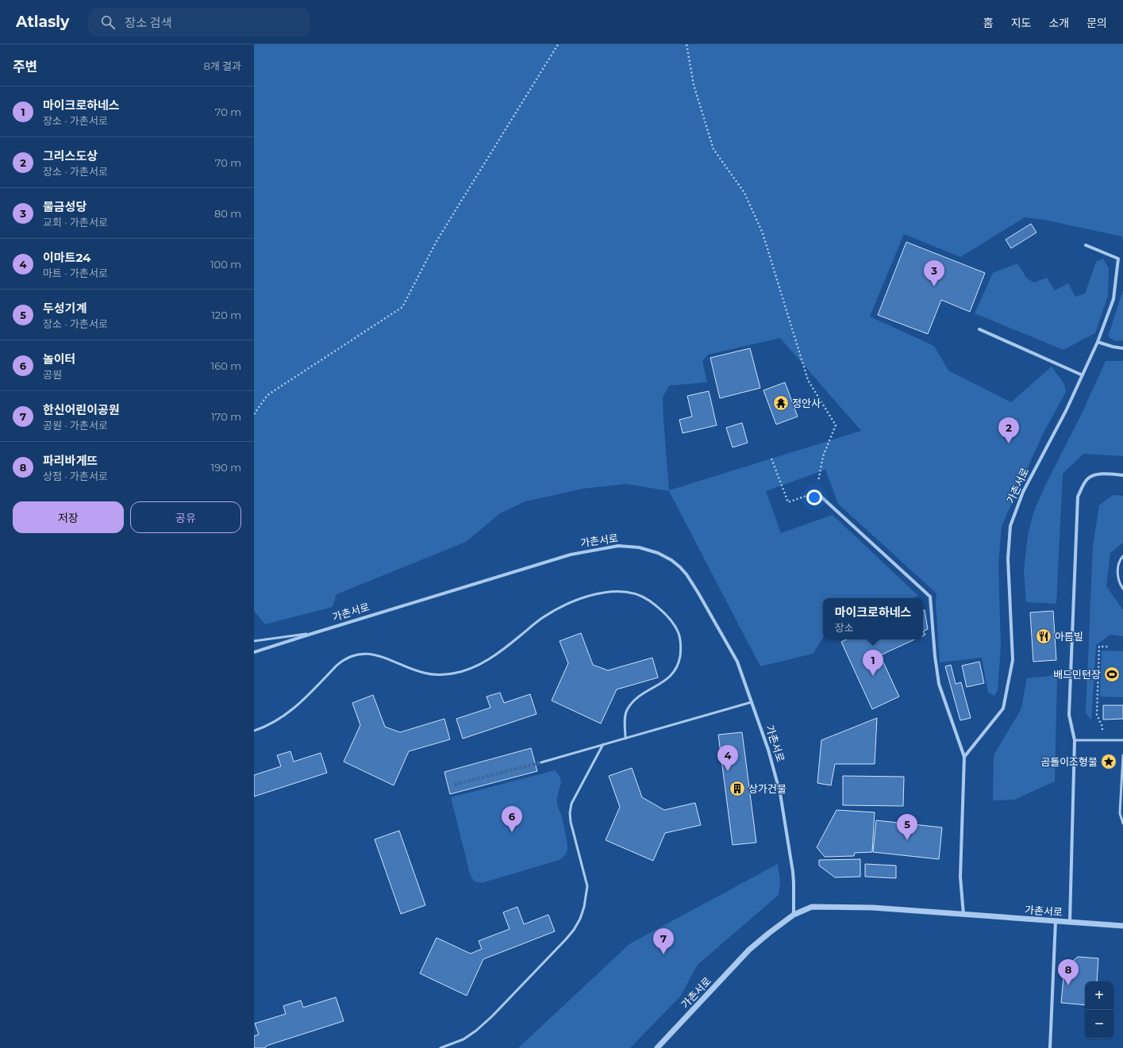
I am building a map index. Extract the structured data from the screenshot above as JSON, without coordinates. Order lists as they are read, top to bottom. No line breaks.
{"streets":{"street":["가촌서로"]},"places":{"temple":["정안사"],"restaurant":["아름빌"],"sports":["배드민턴장"],"place":["곰돌이조형물"],"building":["상가건물"]},"page":{"header":"Atlasly","search":"장소 검색","nav":["홈","지도","소개","문의"],"heading":["주변","8개 결과"],"list":[{"mark":"1","name":"마이크로하네스","note":"장소 · 가촌서로","value":"70 m"},{"mark":"2","name":"그리스도상","note":"장소 · 가촌서로","value":"70 m"},{"mark":"3","name":"물금성당","note":"교회 · 가촌서로","value":"80 m"},{"mark":"4","name":"이마트24","note":"마트 · 가촌서로","value":"100 m"},{"mark":"5","name":"두성기계","note":"장소 · 가촌서로","value":"120 m"},{"mark":"6","name":"놀이터","note":"공원","value":"160 m"},{"mark":"7","name":"한신어린이공원","note":"공원 · 가촌서로","value":"170 m"},{"mark":"8","name":"파리바게뜨","note":"상점 · 가촌서로","value":"190 m"}],"pins":["3","2","1","4","6","5","7","8"],"buttons":["저장","공유"],"popup":["마이크로하네스","장소"],"map_buttons":["+","−"]}}
